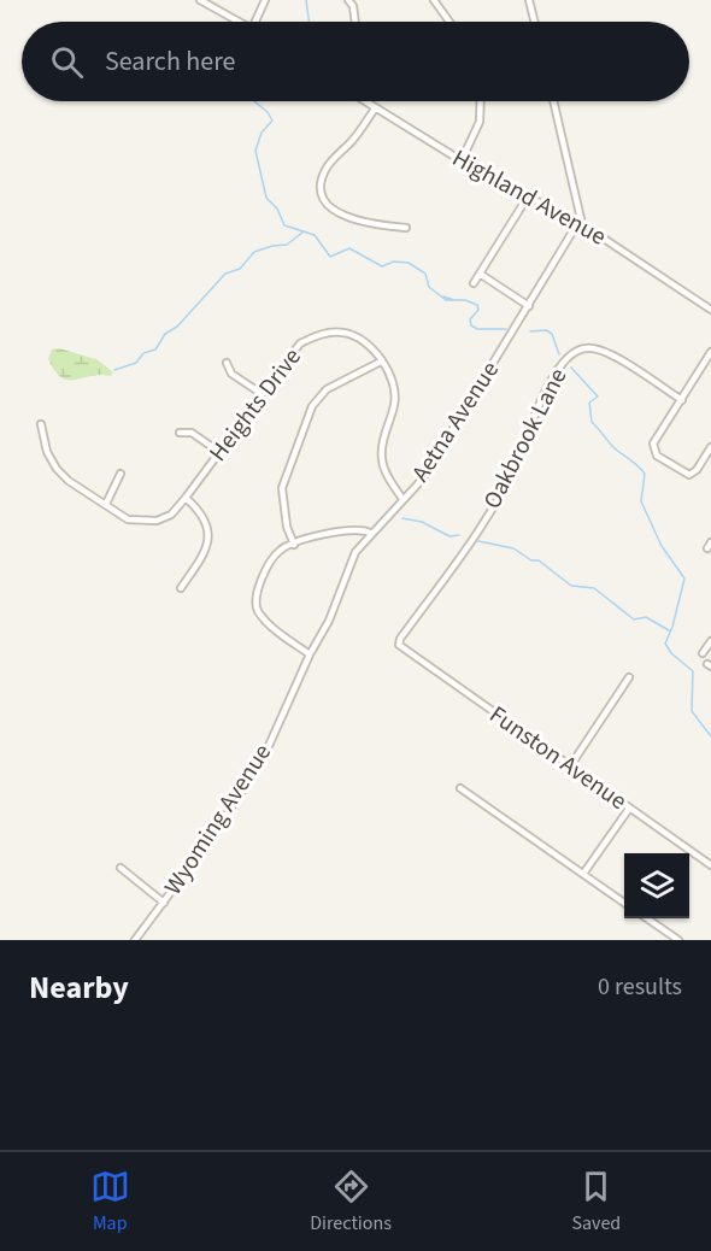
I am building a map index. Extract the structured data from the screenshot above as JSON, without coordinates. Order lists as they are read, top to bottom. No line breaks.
{"streets":{"street":["Highland Avenue","Heights Drive","Aetna Avenue","Oakbrook Lane","Funston Avenue","Wyoming Avenue"]},"crossings":[["Highland Avenue","Aetna Avenue"],["Heights Drive","Aetna Avenue"],["Aetna Avenue","Wyoming Avenue"],["Oakbrook Lane","Funston Avenue"]],"page":{"search":"Search here","heading":["Nearby","0 results"],"nav":["Map","Directions","Saved"]}}
